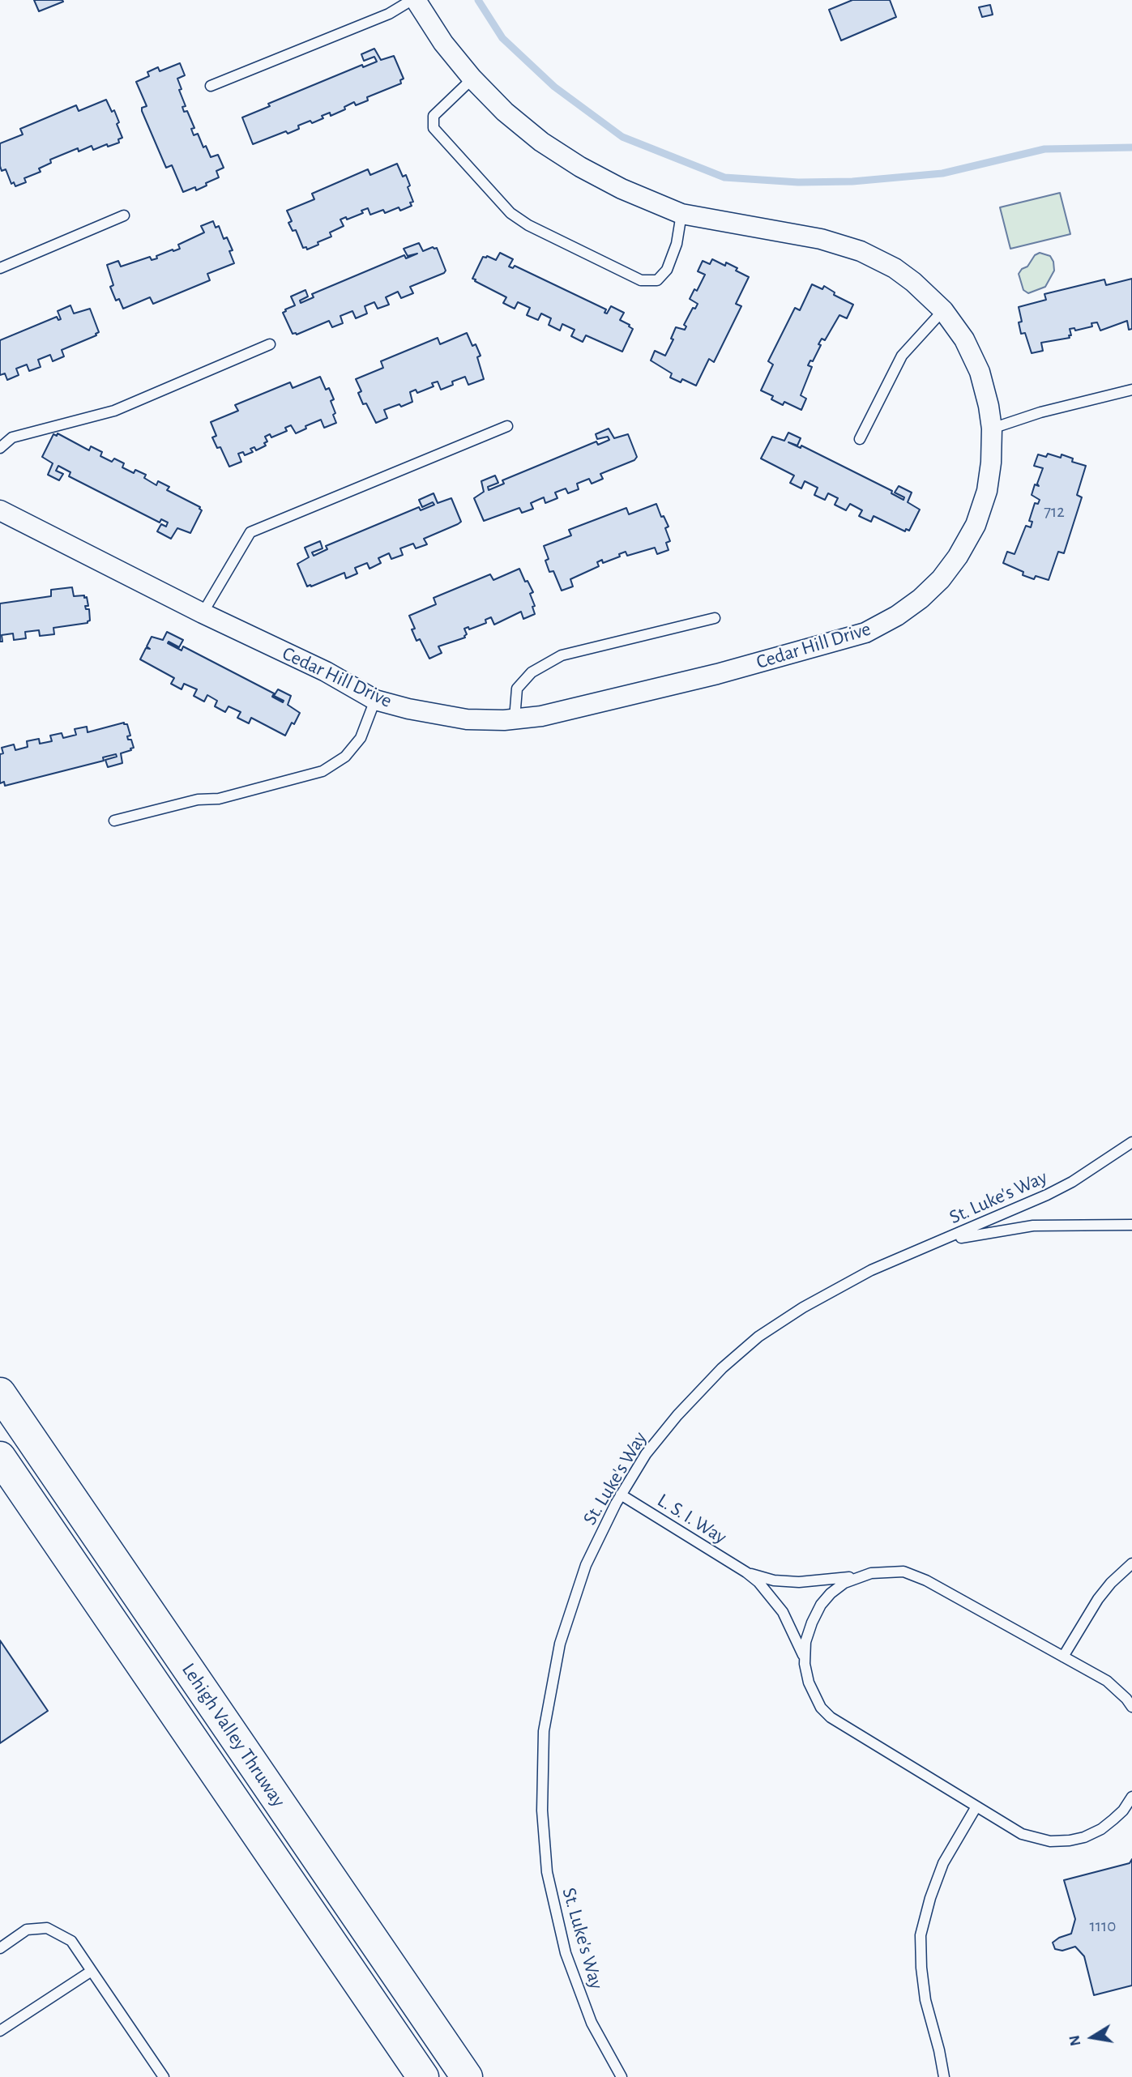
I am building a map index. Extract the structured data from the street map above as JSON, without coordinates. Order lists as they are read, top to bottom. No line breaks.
{"streets":{"highway":["Lehigh Valley Thruway"],"street":["Cedar Hill Drive"],"lane":["St. Luke's Way","L. S. I. Way"]},"crossings":[["St. Luke's Way","L. S. I. Way"]],"house_numbers":["712","1110"],"north":"left"}
